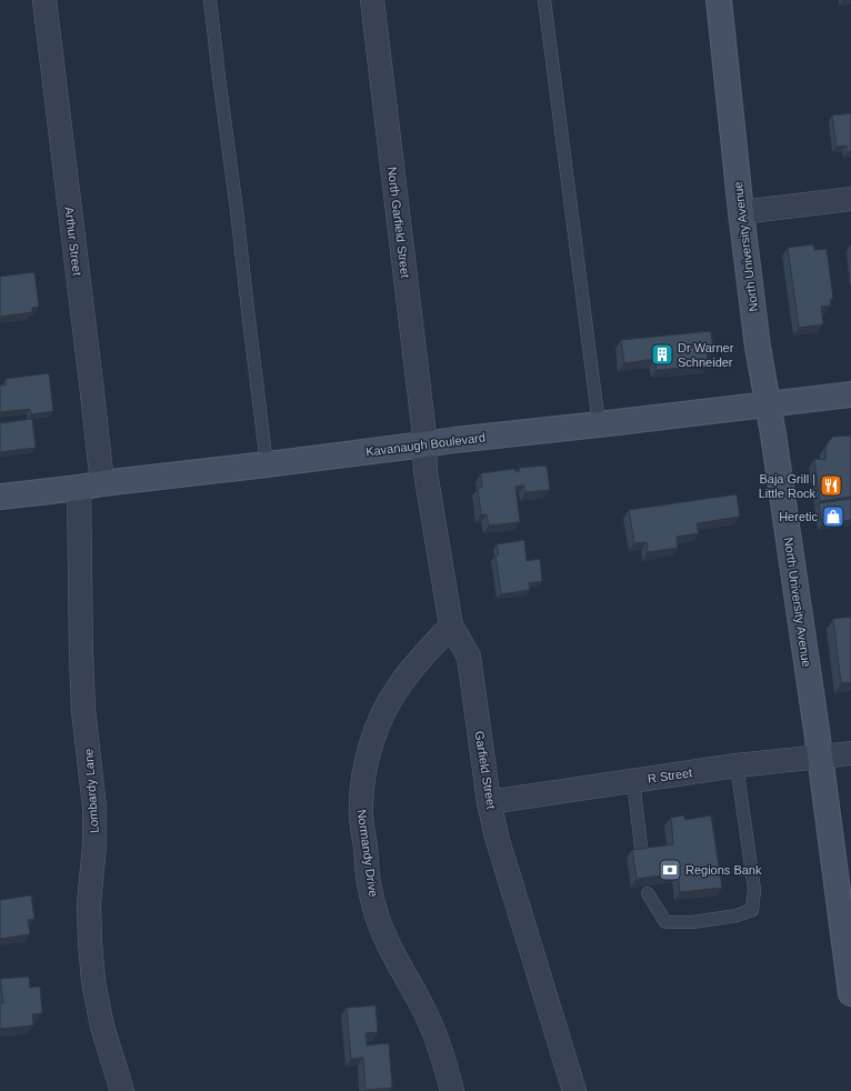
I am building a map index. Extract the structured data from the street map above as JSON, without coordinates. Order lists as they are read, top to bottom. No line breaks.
{"streets":{"street":["North Garfield Street","Arthur Street","North University Avenue","Kavanaugh Boulevard","Garfield Street","R Street","Lombardy Lane","Normandy Drive"]},"crossings":[["North Garfield Street","Kavanaugh Boulevard"],["North Garfield Street","Garfield Street"],["Arthur Street","Kavanaugh Boulevard"],["Arthur Street","Lombardy Lane"],["North University Avenue","Kavanaugh Boulevard"],["North University Avenue","R Street"],["Kavanaugh Boulevard","Garfield Street"],["Kavanaugh Boulevard","Lombardy Lane"],["Garfield Street","R Street"],["Garfield Street","Normandy Drive"]],"places":{"building":["Dr Warner Schneider"],"restaurant":["Baja Grill | Little Rock"],"shop":["Heretic"],"bank":["Regions Bank"]}}
